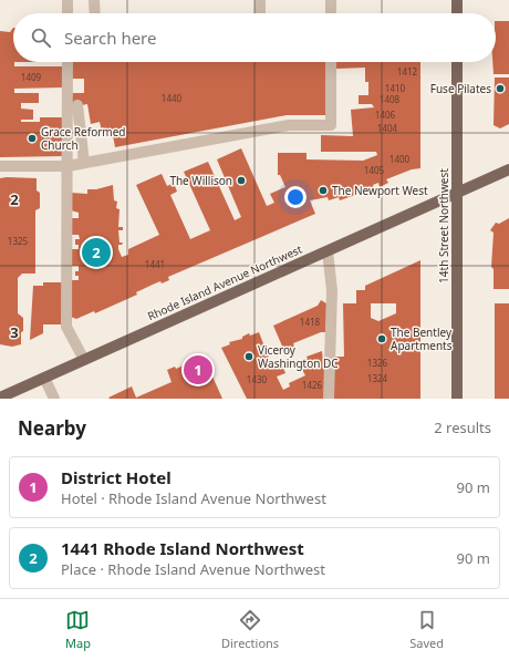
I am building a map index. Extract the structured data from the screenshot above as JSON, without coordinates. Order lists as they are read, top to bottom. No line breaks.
{"streets":{"main road":["14th Street Northwest","Rhode Island Avenue Northwest"]},"crossings":[["14th Street Northwest","Rhode Island Avenue Northwest"]],"places":["Fuse Pilates","Grace Reformed Church","The Willison","The Newport West","The Bentley Apartments","Viceroy Washington DC"],"house_numbers":["1412","1409","1410","1440","1408","1406","1404","1400","1405","1325","1441","1418","1326","1324","1430","1426"],"page":{"search":"Search here","pins":["2","1"],"heading":["Nearby","2 results"],"list":[{"mark":"1","name":"District Hotel","note":"Hotel · Rhode Island Avenue Northwest","value":"90 m"},{"mark":"2","name":"1441 Rhode Island Northwest","note":"Place · Rhode Island Avenue Northwest","value":"90 m"}],"nav":["Map","Directions","Saved"]},"grid":{"rows":["2","3"]}}
